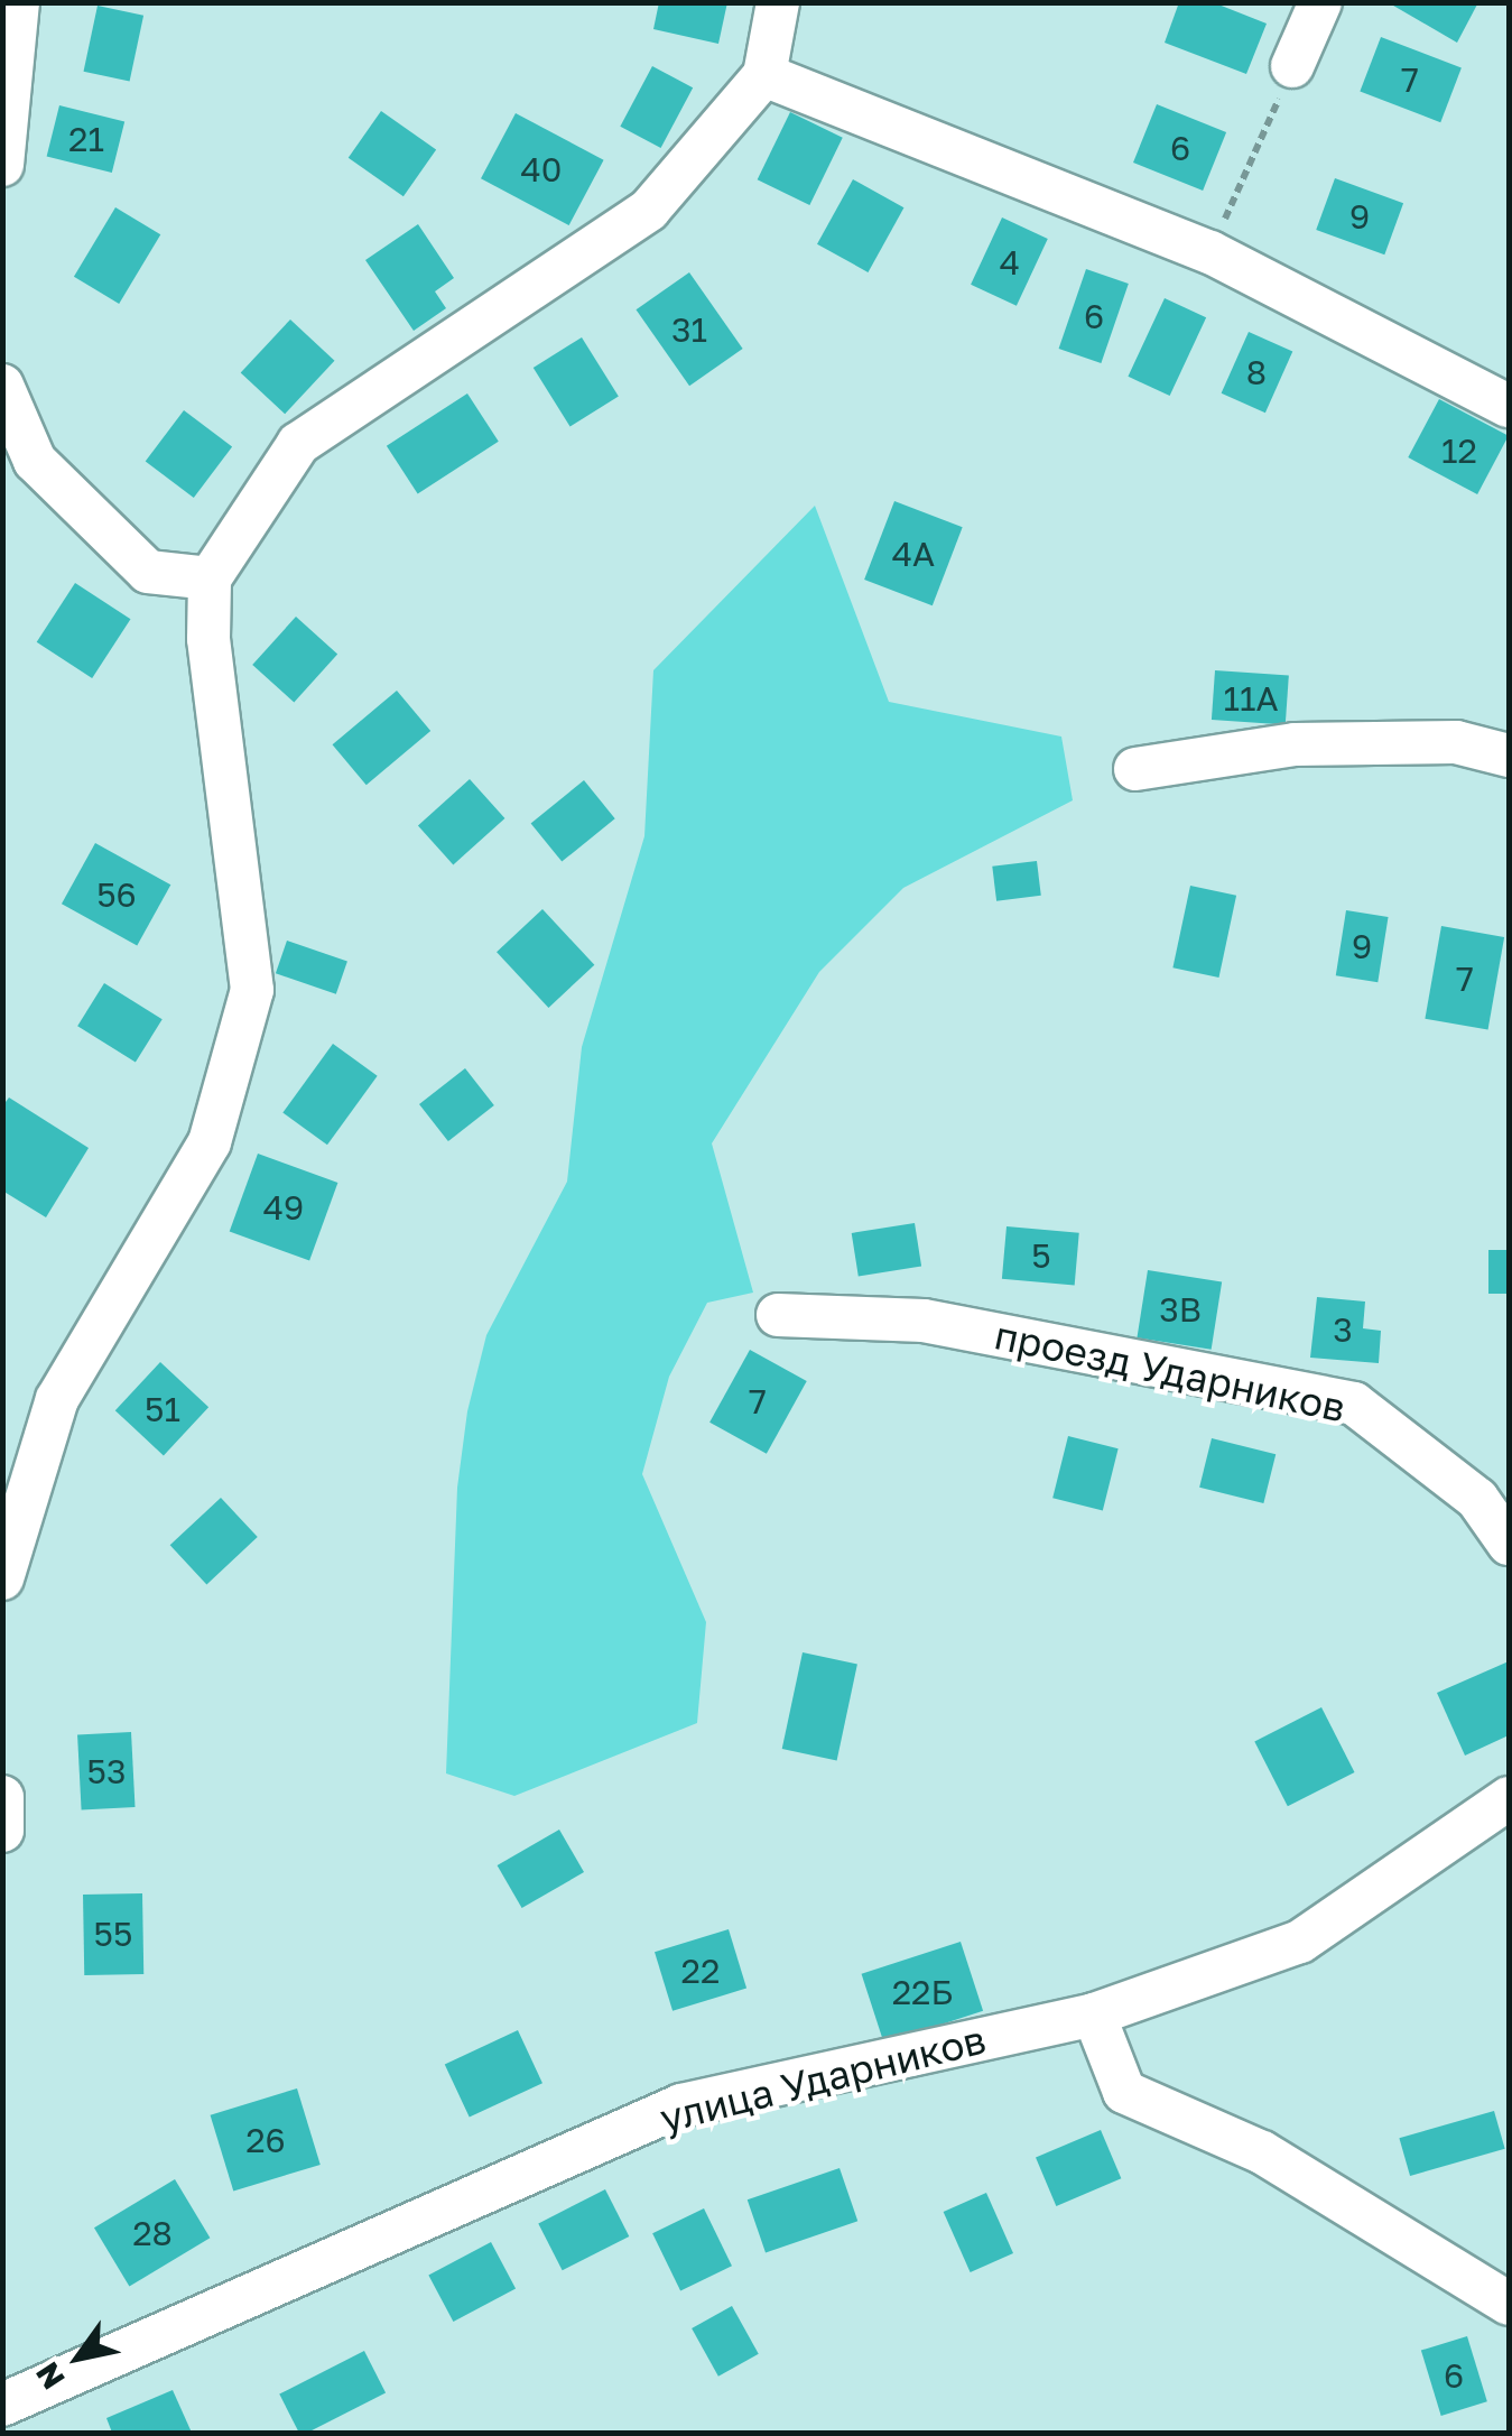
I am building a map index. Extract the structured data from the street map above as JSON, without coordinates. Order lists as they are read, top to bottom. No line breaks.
{"streets":{"street":["проезд Ударников","улица Ударников"]},"house_numbers":["7","21","6","40","9","4","6","31","8","12","4А","11А","56","9","7","49","5","3В","3","7","51","53","55","22","22Б","26","28","6"],"north":"bottom left"}
